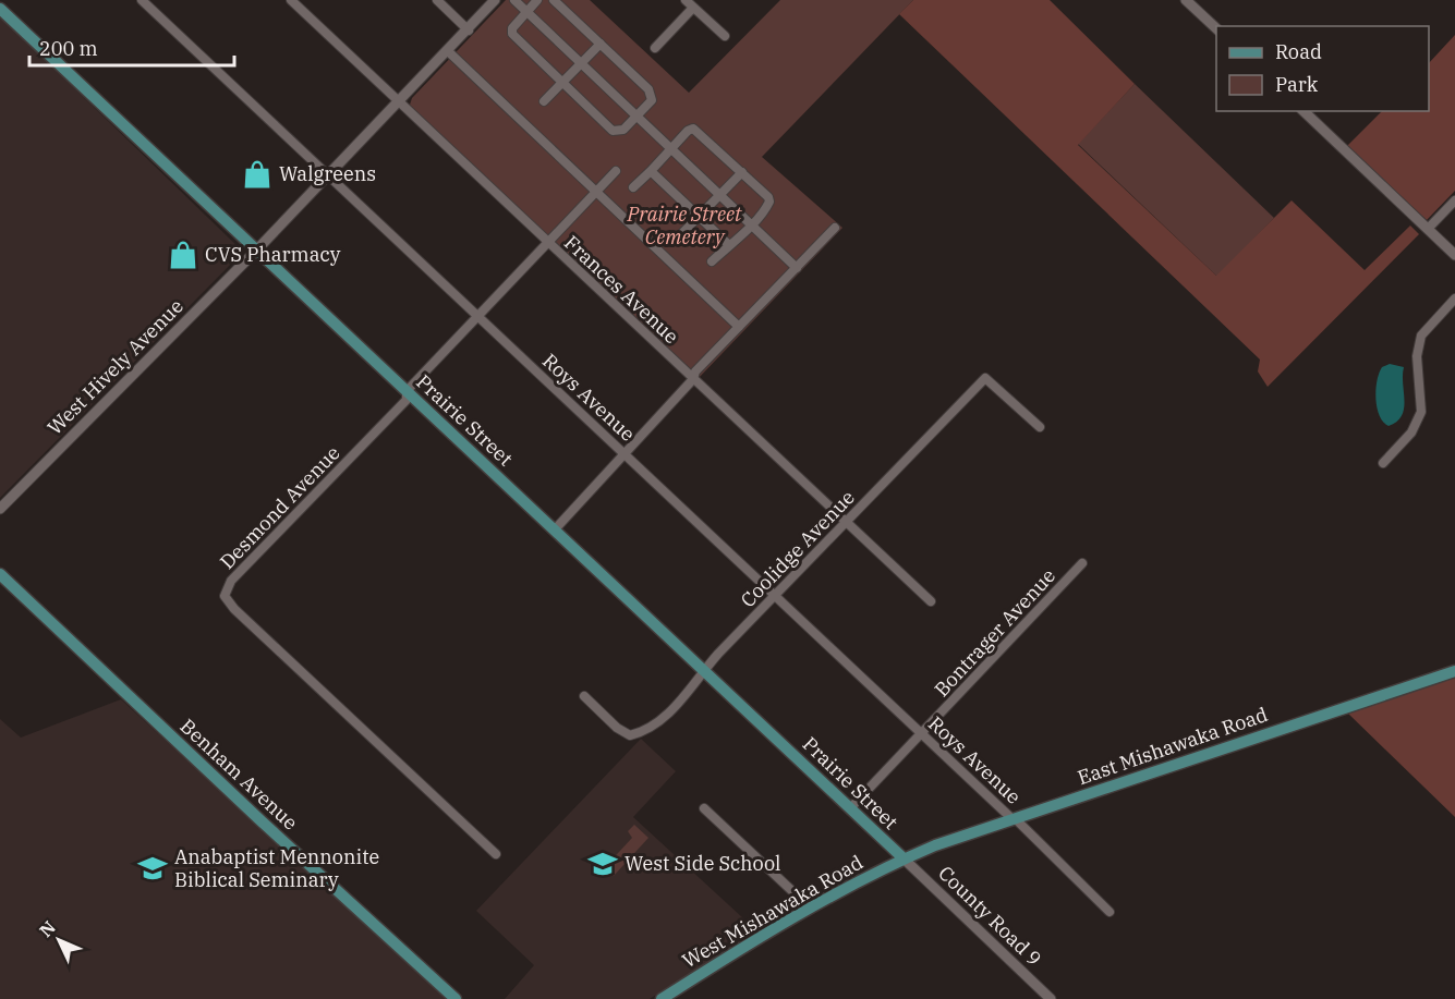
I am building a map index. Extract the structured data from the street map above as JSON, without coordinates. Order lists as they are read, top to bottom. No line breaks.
{"streets":{"main road":["Prairie Street","East Mishawaka Road","Benham Avenue","West Mishawaka Road"],"street":["Frances Avenue","West Hively Avenue","Roys Avenue","Desmond Avenue","Coolidge Avenue","Bontrager Avenue","County Road 9"]},"crossings":[["Frances Avenue","West Hively Avenue"],["Frances Avenue","Desmond Avenue"],["Frances Avenue","Coolidge Avenue"],["West Hively Avenue","Roys Avenue"],["West Hively Avenue","Prairie Street"],["Roys Avenue","Desmond Avenue"],["Roys Avenue","Coolidge Avenue"],["Roys Avenue","Bontrager Avenue"],["Roys Avenue","East Mishawaka Road"],["Prairie Street","Desmond Avenue"],["Prairie Street","Coolidge Avenue"],["Prairie Street","Bontrager Avenue"],["Prairie Street","East Mishawaka Road"],["Prairie Street","West Mishawaka Road"],["Prairie Street","County Road 9"],["East Mishawaka Road","West Mishawaka Road"],["East Mishawaka Road","County Road 9"],["West Mishawaka Road","County Road 9"]],"parks":["Prairie Street Cemetery"],"places":{"shop":["Walgreens","CVS Pharmacy"],"school or university":["West Side School","Anabaptist Mennonite Biblical Seminary"]},"legend":["Road","Park"],"scale_bar":"200 m","north":"top left"}
